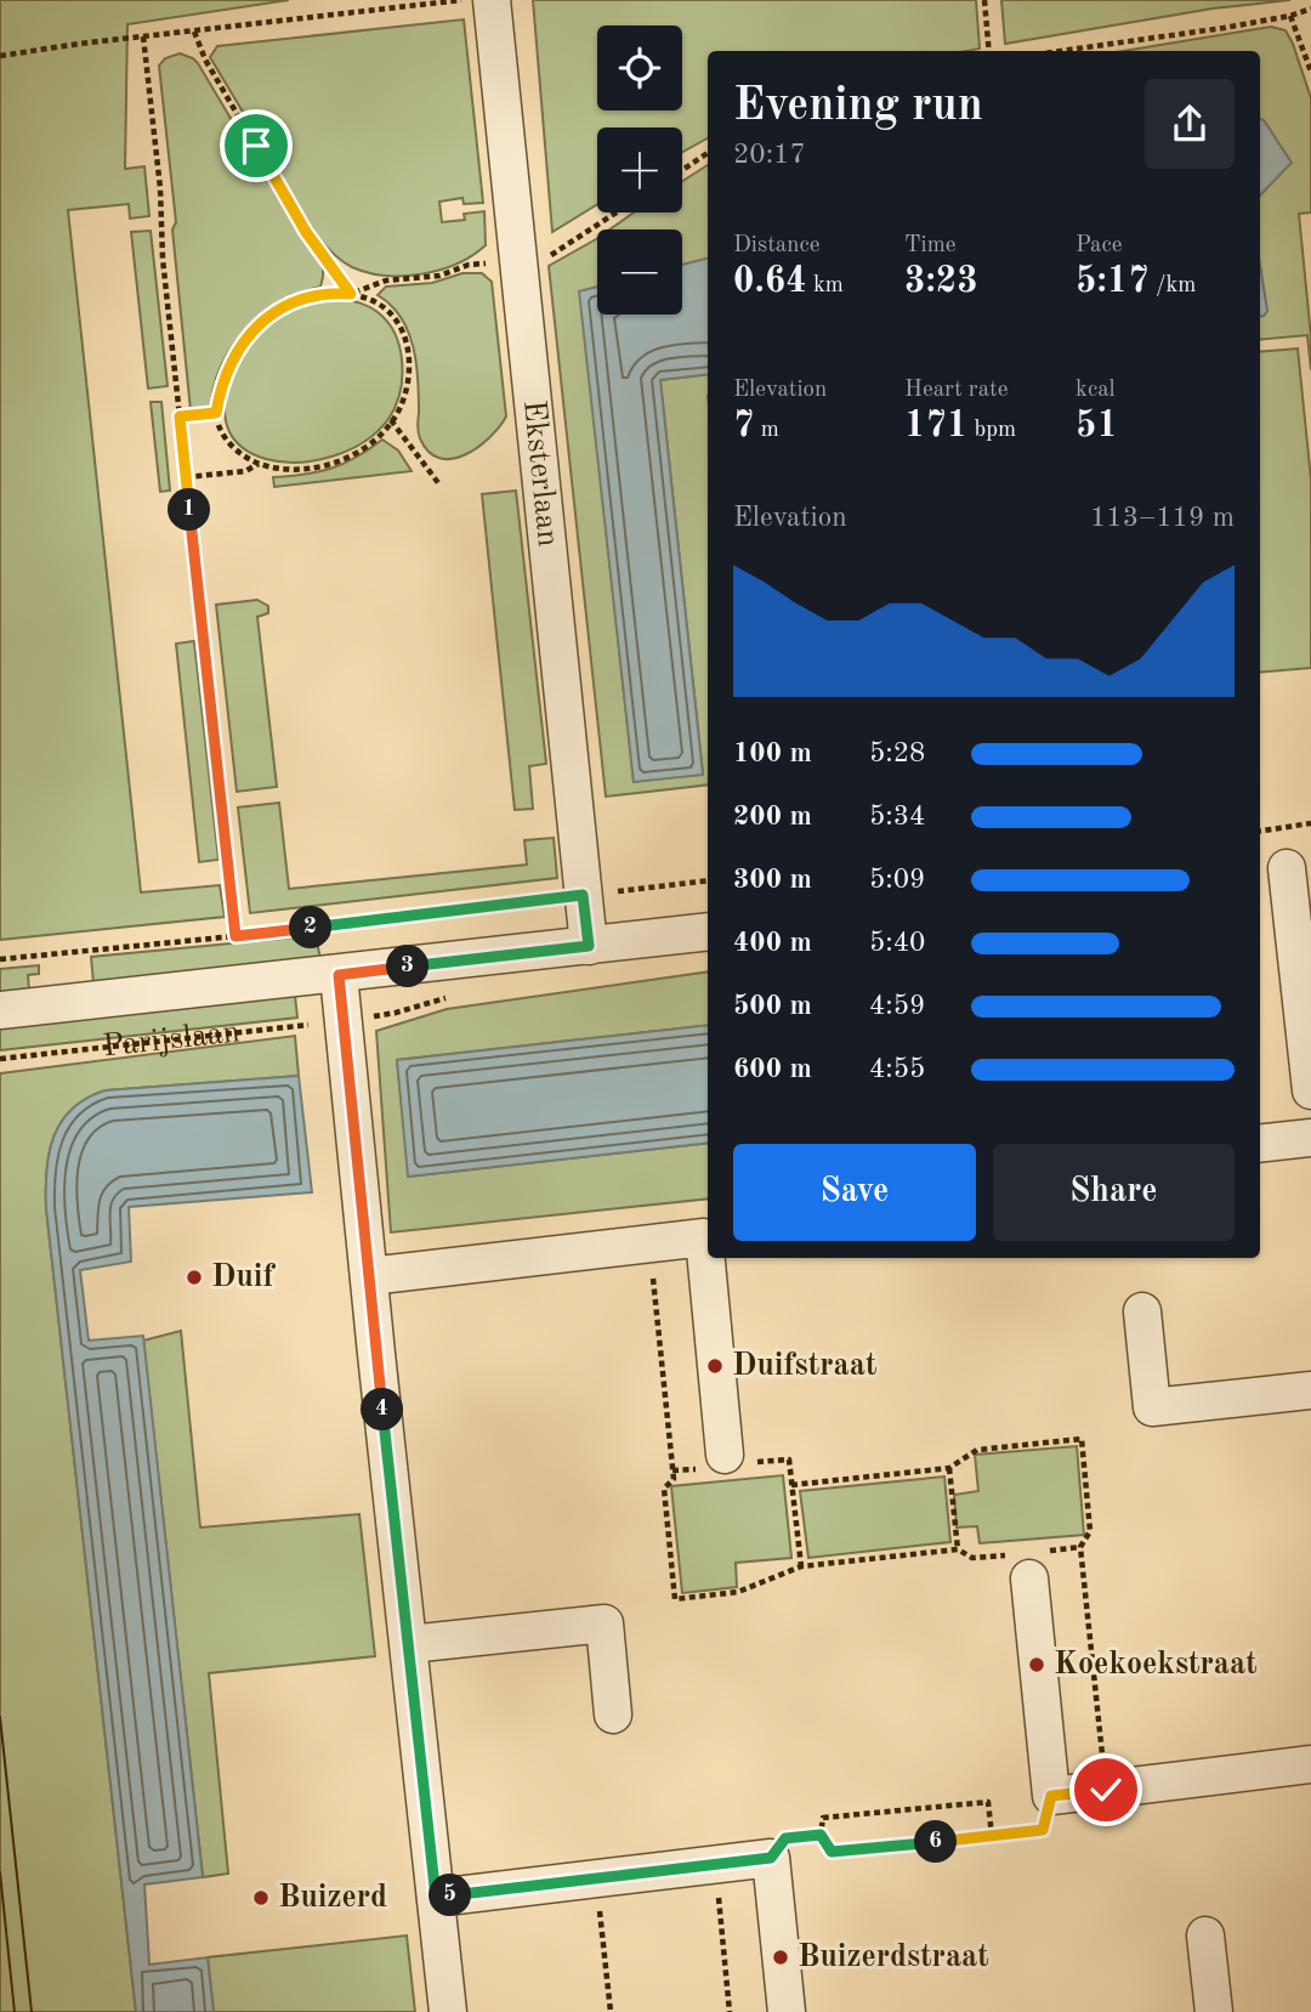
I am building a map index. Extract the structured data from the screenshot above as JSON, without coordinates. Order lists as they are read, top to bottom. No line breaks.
{"streets":{"street":["Eksterlaan","Parijslaan"]},"crossings":[["Eksterlaan","Parijslaan"]],"places":["Duif","Duifstraat","Koekoekstraat","Buizerd","Buizerdstraat"],"page":{"map_buttons":["+","−"],"heading":["Evening run","20:17"],"stats":[["Distance","0.64 km"],["Time","3:23"],["Pace","5:17 /km"],["Elevation","7 m"],["Heart rate","171 bpm"],["kcal","51"]],"chart":["Elevation","113–119 m"],"pins":["1","2","3","4","6","5"],"list":[{"name":"100 m","note":"5:28"},{"name":"200 m","note":"5:34"},{"name":"300 m","note":"5:09"},{"name":"400 m","note":"5:40"},{"name":"500 m","note":"4:59"},{"name":"600 m","note":"4:55"}],"buttons":["Save","Share"]}}
